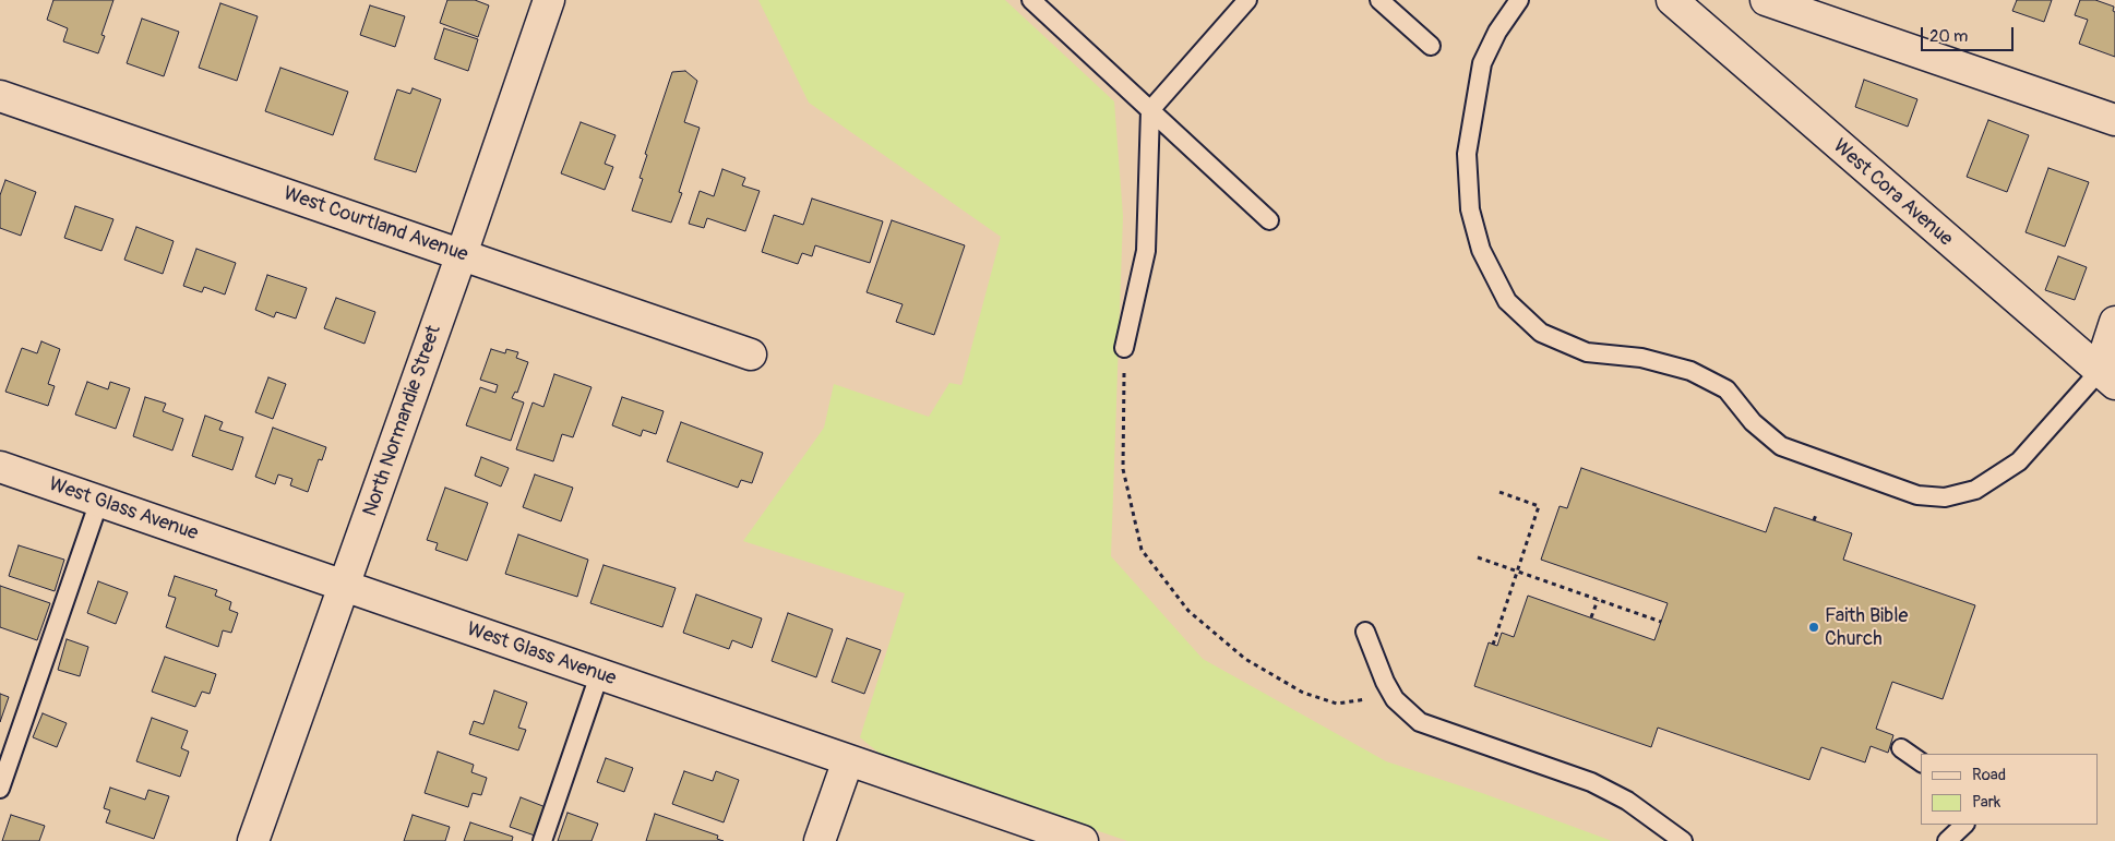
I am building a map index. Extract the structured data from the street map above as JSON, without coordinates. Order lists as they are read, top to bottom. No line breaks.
{"streets":{"street":["West Cora Avenue","West Courtland Avenue","North Normandie Street","West Glass Avenue"]},"crossings":[["West Courtland Avenue","North Normandie Street"],["North Normandie Street","West Glass Avenue"]],"places":["Faith Bible Church"],"legend":["Road","Park"],"scale_bar":"20 m"}
